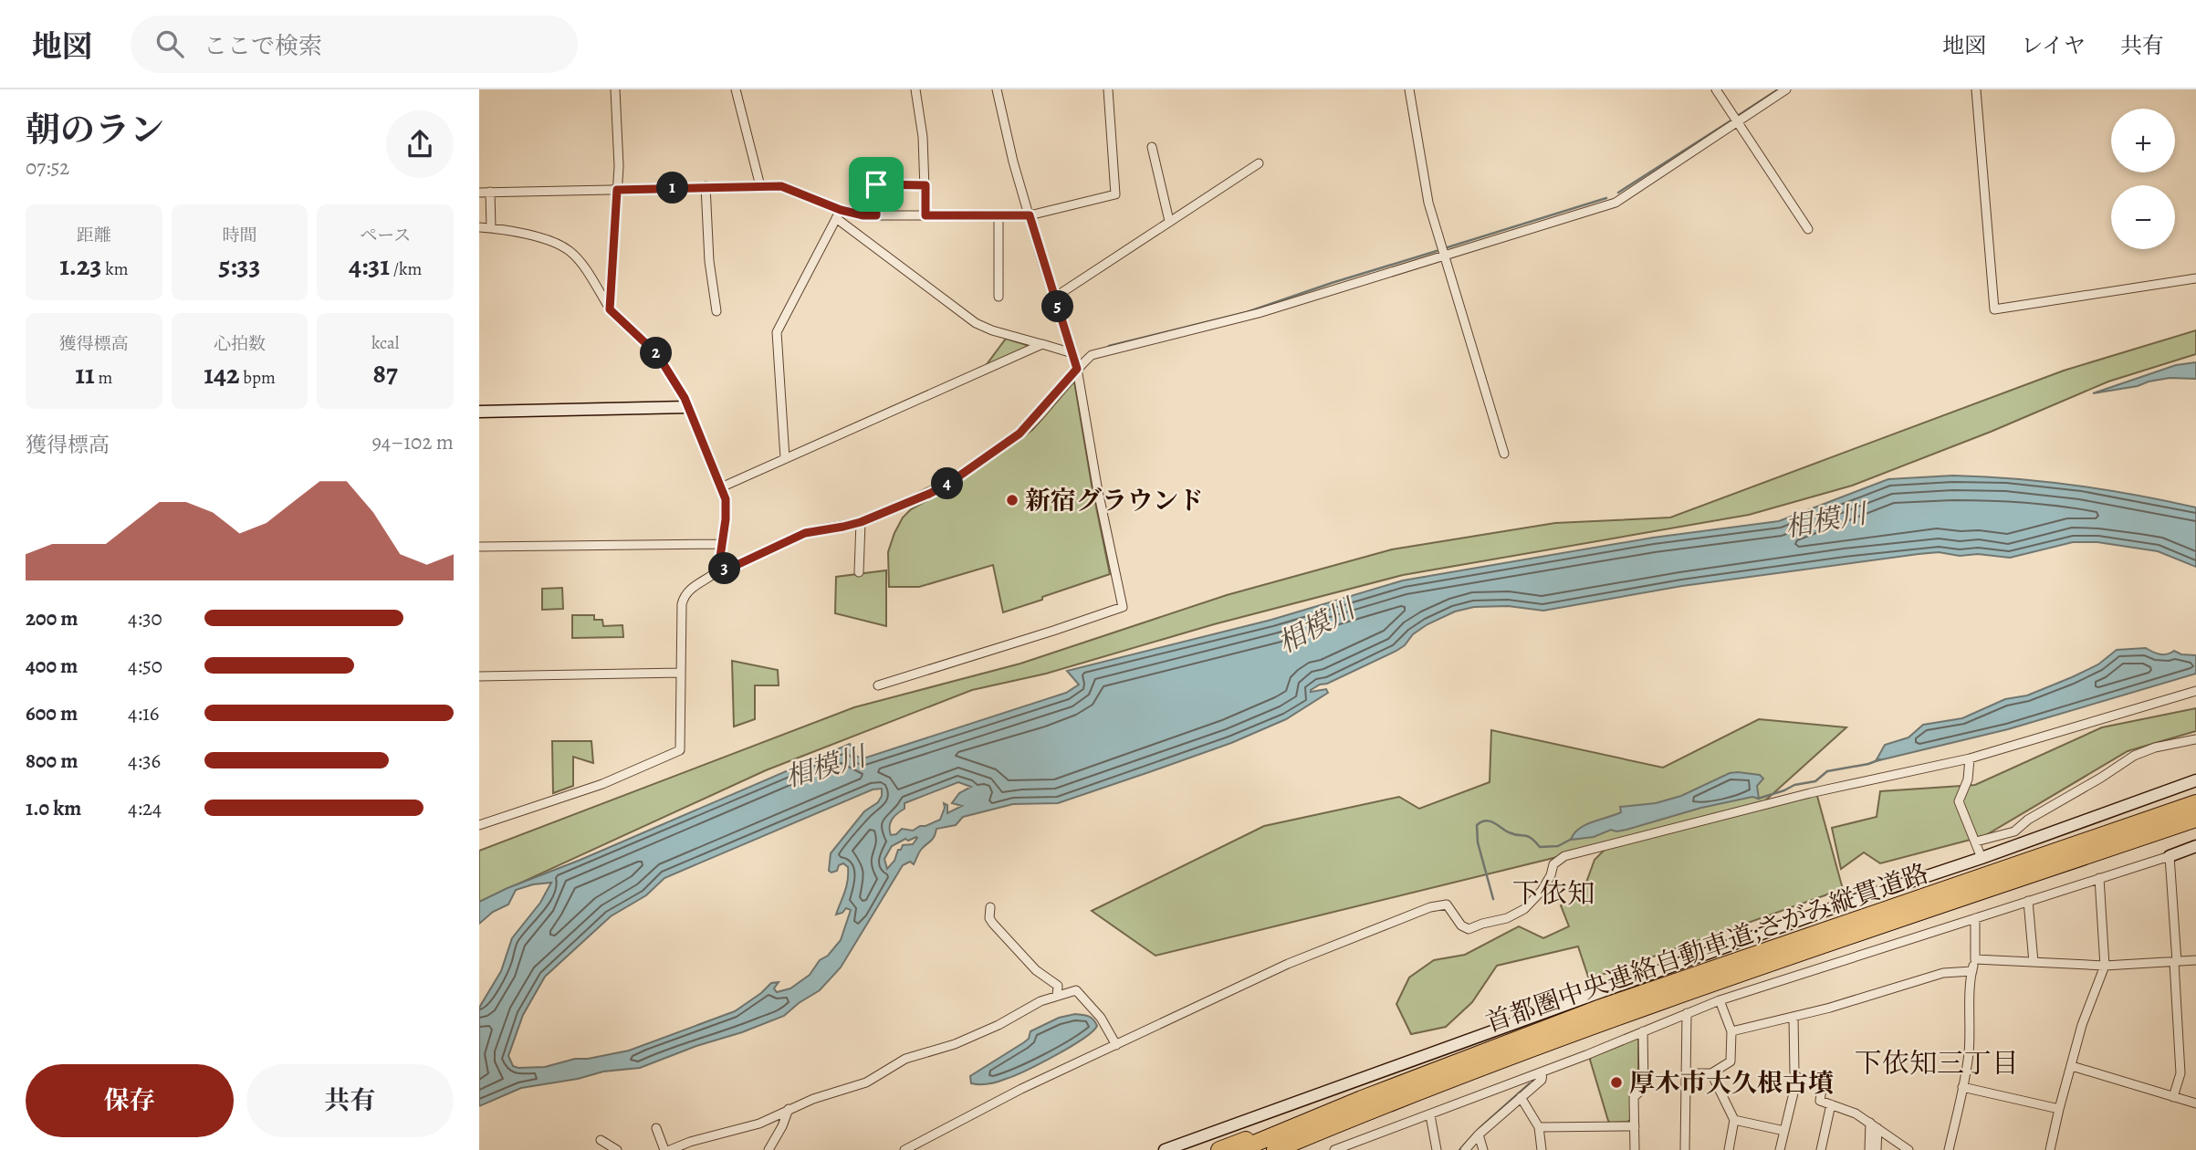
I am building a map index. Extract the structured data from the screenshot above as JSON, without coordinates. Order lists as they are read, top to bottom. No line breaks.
{"streets":{"highway":["首都圏中央連絡自動車道;さがみ縦貫道路"]},"districts":["下依知","下依知三丁目"],"water":["相模川"],"places":["新宿グラウンド","厚木市大久根古墳"],"page":{"header":"地図","search":"ここで検索","nav":["地図","レイヤ","共有"],"heading":["朝のラン","07:52"],"map_buttons":["+","−"],"pins":["1","5","2","4","3"],"stats":[["距離","1.23 km"],["時間","5:33"],["ペース","4:31 /km"],["獲得標高","11 m"],["心拍数","142 bpm"],["kcal","87"]],"chart":["獲得標高","94–102 m"],"list":[{"name":"200 m","note":"4:30"},{"name":"400 m","note":"4:50"},{"name":"600 m","note":"4:16"},{"name":"800 m","note":"4:36"},{"name":"1.0 km","note":"4:24"}],"buttons":["保存","共有"]}}
